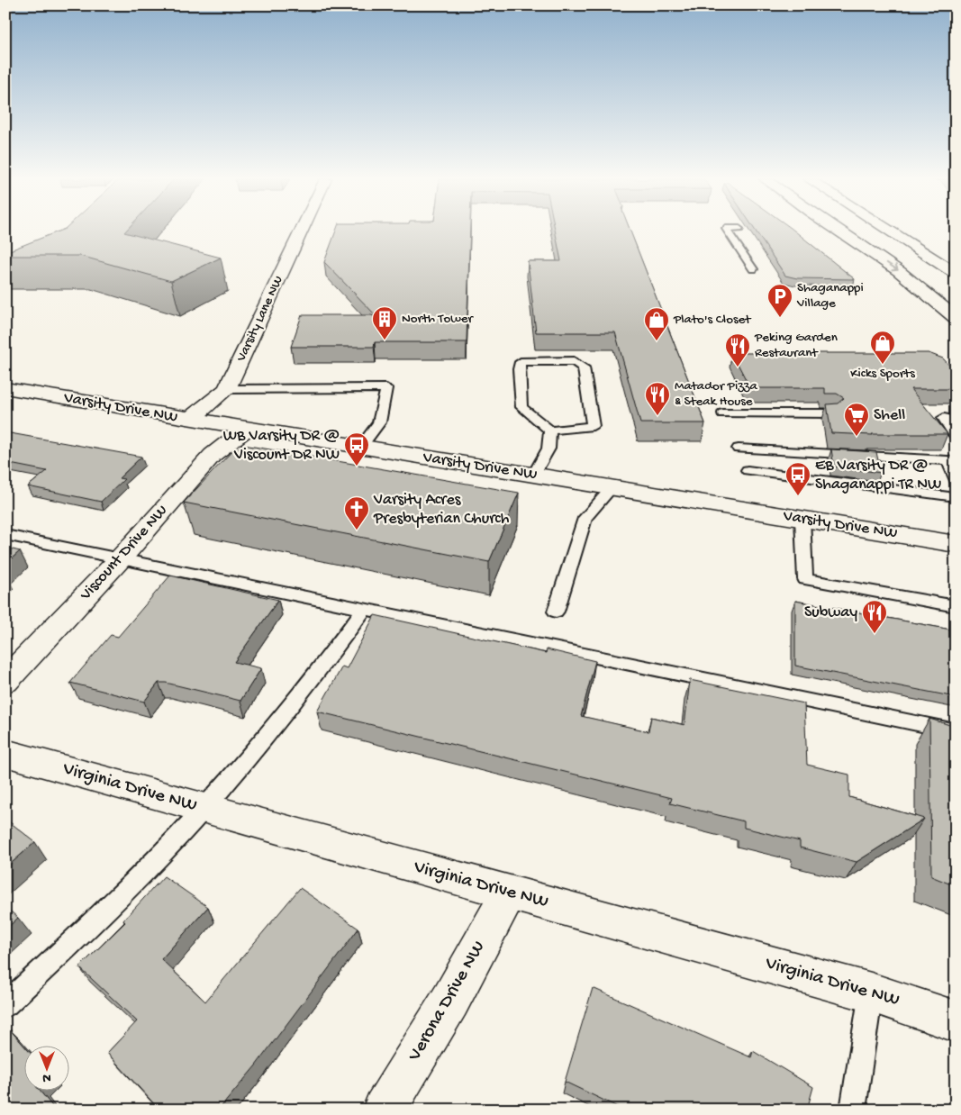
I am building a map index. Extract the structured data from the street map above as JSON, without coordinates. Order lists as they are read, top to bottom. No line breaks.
{"streets":{"street":["Varsity Lane NW","Varsity Drive NW","Viscount Drive NW","Virginia Drive NW","Verona Drive NW"]},"crossings":[["Varsity Lane NW","Varsity Drive NW"],["Varsity Drive NW","Viscount Drive NW"],["Virginia Drive NW","Verona Drive NW"]],"places":{"parking":["Shaganappi Village"],"building":["North Tower"],"shop":["Plato's Closet","Kicks Sports"],"restaurant":["Peking Garden Restaurant","Matador Pizza & Steak House","Subway"],"supermarket":["Shell"],"bus stop":["WB Varsity DR @ Viscount DR NW","EB Varsity DR @ Shaganappi TR NW"],"church":["Varsity Acres Presbyterian Church"]},"north":"bottom"}
